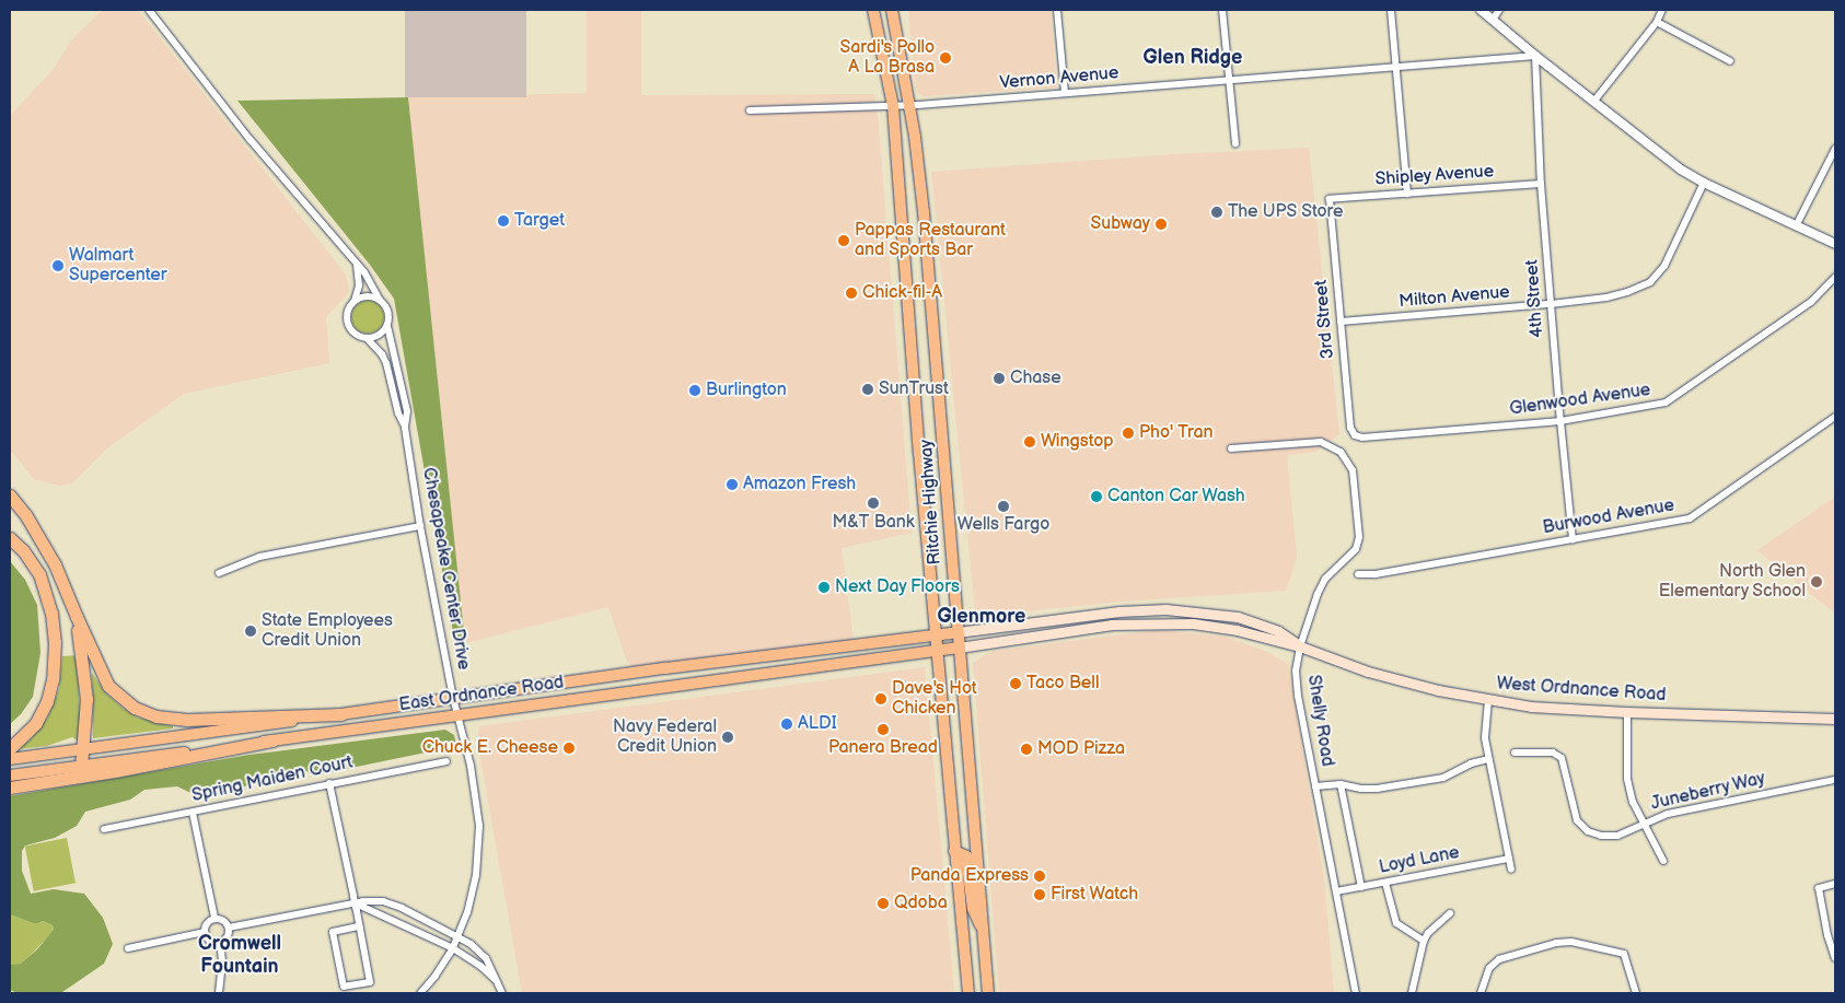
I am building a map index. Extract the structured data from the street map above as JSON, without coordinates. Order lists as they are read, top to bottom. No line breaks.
{"streets":{"main road":["Ritchie Highway","West Ordnance Road","East Ordnance Road"],"street":["Vernon Avenue","Shipley Avenue","Milton Avenue","4th Street","3rd Street","Glenwood Avenue","Burwood Avenue","Chesapeake Center Drive","Shelly Road","Spring Maiden Court","Juneberry Way","Loyd Lane"]},"crossings":[["Vernon Avenue","4th Street"],["Vernon Avenue","Ritchie Highway"],["Shipley Avenue","4th Street"],["Shipley Avenue","3rd Street"],["Milton Avenue","4th Street"],["Milton Avenue","3rd Street"],["4th Street","Glenwood Avenue"],["4th Street","Burwood Avenue"],["3rd Street","Glenwood Avenue"],["Ritchie Highway","West Ordnance Road"],["Ritchie Highway","East Ordnance Road"],["Chesapeake Center Drive","East Ordnance Road"],["West Ordnance Road","East Ordnance Road"],["West Ordnance Road","Shelly Road"],["Shelly Road","Loyd Lane"]],"districts":["Glen Ridge","Glenmore","Cromwell Fountain"],"places":["Sardi's Pollo A La Brasa","The UPS Store","Target","Subway","Pappas Restaurant and Sports Bar","Walmart Supercenter","Chick-fil-A","Chase","SunTrust","Burlington","Pho' Tran","Wingstop","Amazon Fresh","Canton Car Wash","M&T Bank","Wells Fargo","North Glen Elementary School","Next Day Floors","State Employees Credit Union","Taco Bell","Dave's Hot Chicken","ALDI","Panera Bread","Navy Federal Credit Union","Chuck E. Cheese","MOD Pizza","Panda Express","First Watch","Qdoba"]}
